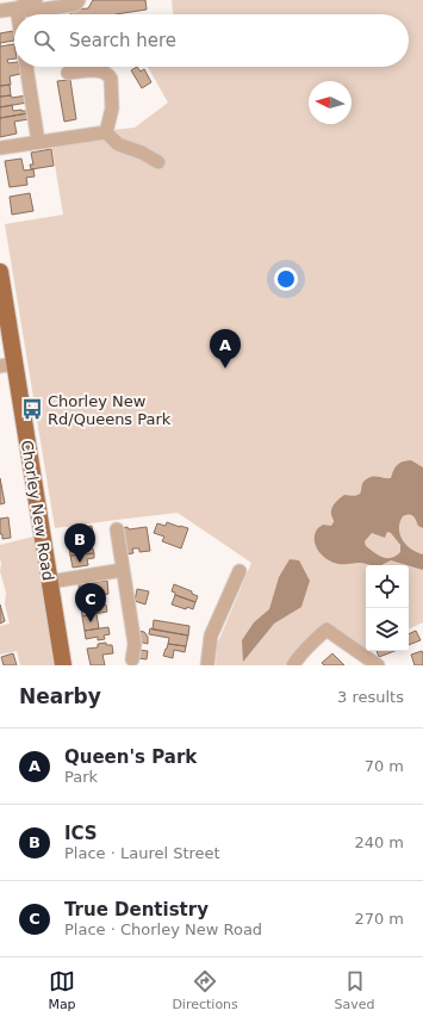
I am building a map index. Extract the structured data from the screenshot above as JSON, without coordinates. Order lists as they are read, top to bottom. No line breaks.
{"streets":{"main road":["Chorley New Road"]},"places":{"bus stop":["Chorley New Rd/Queens Park"]},"north":"left","page":{"search":"Search here","pins":["A","B","C"],"heading":["Nearby","3 results"],"list":[{"mark":"A","name":"Queen's Park","note":"Park","value":"70 m"},{"mark":"B","name":"ICS","note":"Place · Laurel Street","value":"240 m"},{"mark":"C","name":"True Dentistry","note":"Place · Chorley New Road","value":"270 m"}],"nav":["Map","Directions","Saved"]}}
